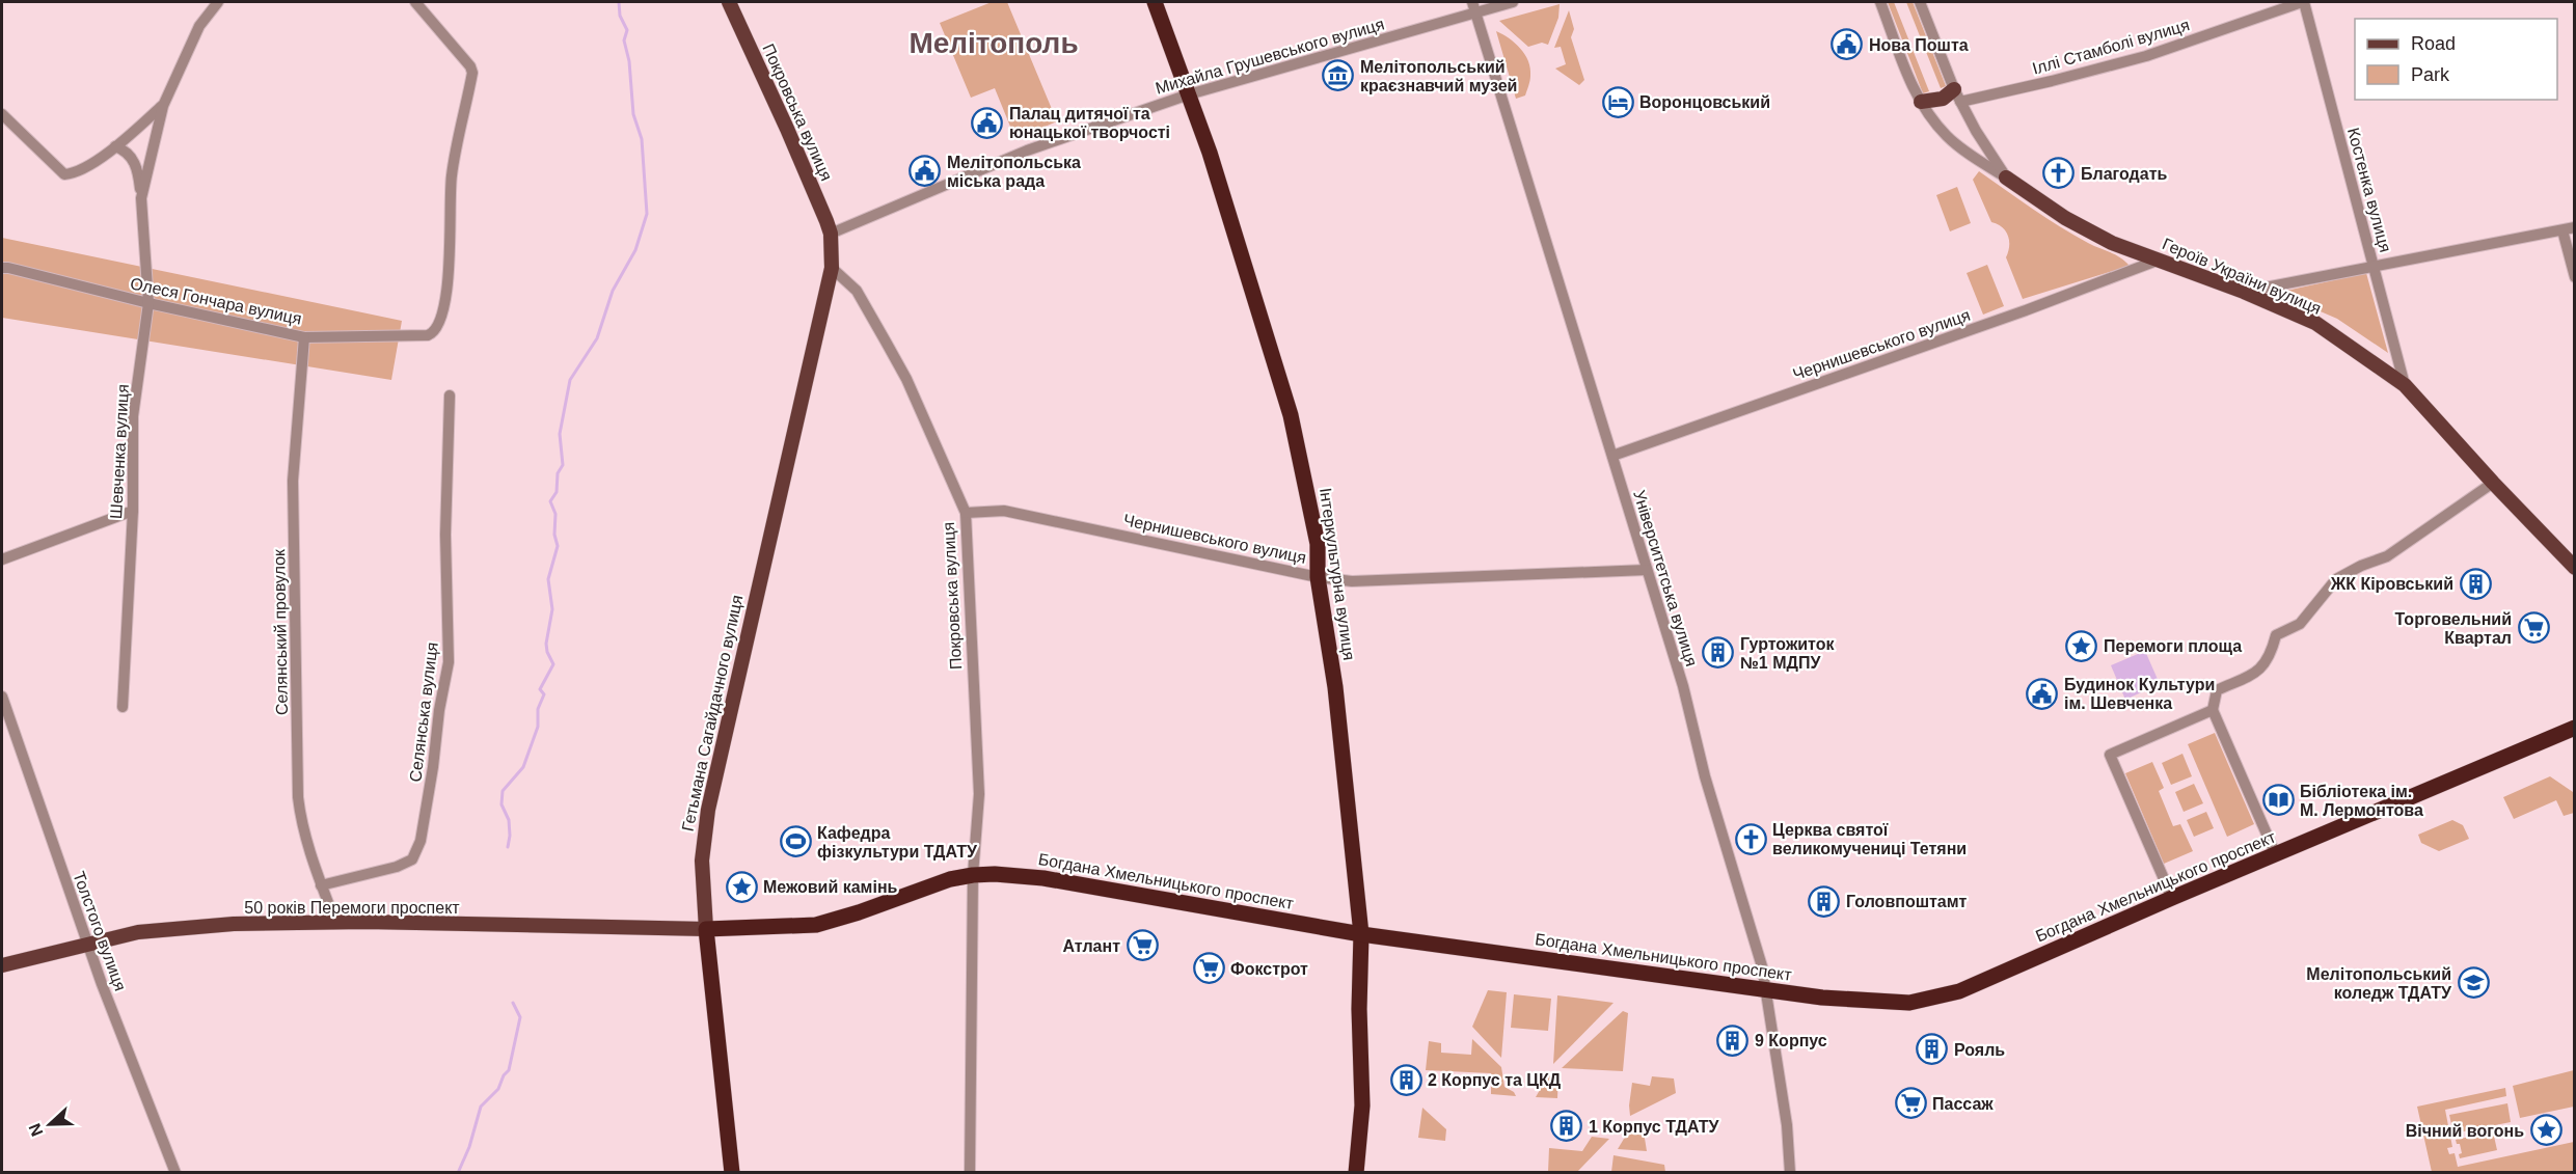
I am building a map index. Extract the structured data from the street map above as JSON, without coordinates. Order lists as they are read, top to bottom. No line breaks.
{"streets":{"highway":["Інтеркультурна вулиця","Гетьмана Сагайдачного вулиця","Богдана Хмельницького проспект"],"main road":["Покровська вулиця","Героїв України вулиця","50 років Перемоги проспект"],"street":["Іллі Стамболі вулиця","Михайла Грушевського вулиця","Костенка вулиця","Олеся Гончара вулиця","Чернишевського вулиця","Шевченка вулиця","Університетська вулиця","Селянський провулок","Селянська вулиця","Толстого вулиця"]},"crossings":[["Іллі Стамболі вулиця","Костенка вулиця"],["Михайла Грушевського вулиця","Покровська вулиця"],["Михайла Грушевського вулиця","Інтеркультурна вулиця"],["Михайла Грушевського вулиця","Університетська вулиця"],["Покровська вулиця","Чернишевського вулиця"],["Покровська вулиця","Гетьмана Сагайдачного вулиця"],["Покровська вулиця","Богдана Хмельницького проспект"],["Костенка вулиця","Героїв України вулиця"],["Героїв України вулиця","Чернишевського вулиця"],["Олеся Гончара вулиця","Шевченка вулиця"],["Олеся Гончара вулиця","Селянський провулок"],["Чернишевського вулиця","Інтеркультурна вулиця"],["Чернишевського вулиця","Університетська вулиця"],["Інтеркультурна вулиця","Богдана Хмельницького проспект"],["Університетська вулиця","Богдана Хмельницького проспект"],["Селянський провулок","Селянська вулиця"],["Селянський провулок","50 років Перемоги проспект"],["Гетьмана Сагайдачного вулиця","Богдана Хмельницького проспект"],["Гетьмана Сагайдачного вулиця","50 років Перемоги проспект"],["Богдана Хмельницького проспект","50 років Перемоги проспект"],["50 років Перемоги проспект","Толстого вулиця"]],"districts":["Мелітополь"],"places":{"public building":["Нова Пошта","Палац дитячої та юнацької творчості","Мелітопольська міська рада","Будинок Культури ім. Шевченка"],"museum":["Мелітопольський краєзнавчий музей"],"hotel":["Воронцовський"],"church":["Благодать","Церква святої великомучениці Тетяни"],"building":["ЖК Кіровський","Гуртожиток №1 МДПУ","Головпоштамт","9 Корпус","Рояль","2 Корпус та ЦКД","1 Корпус ТДАТУ"],"supermarket":["Торговельний Квартал","Атлант","Фокстрот","Пассаж"],"place":["Перемоги площа","Межовий камінь","Вічний вогонь"],"library":["Бібліотека ім. М. Лермонтова"],"sports":["Кафедра фізкультури ТДАТУ"],"school or university":["Мелітопольський коледж ТДАТУ"]},"legend":["Road","Park"],"north":"left"}
